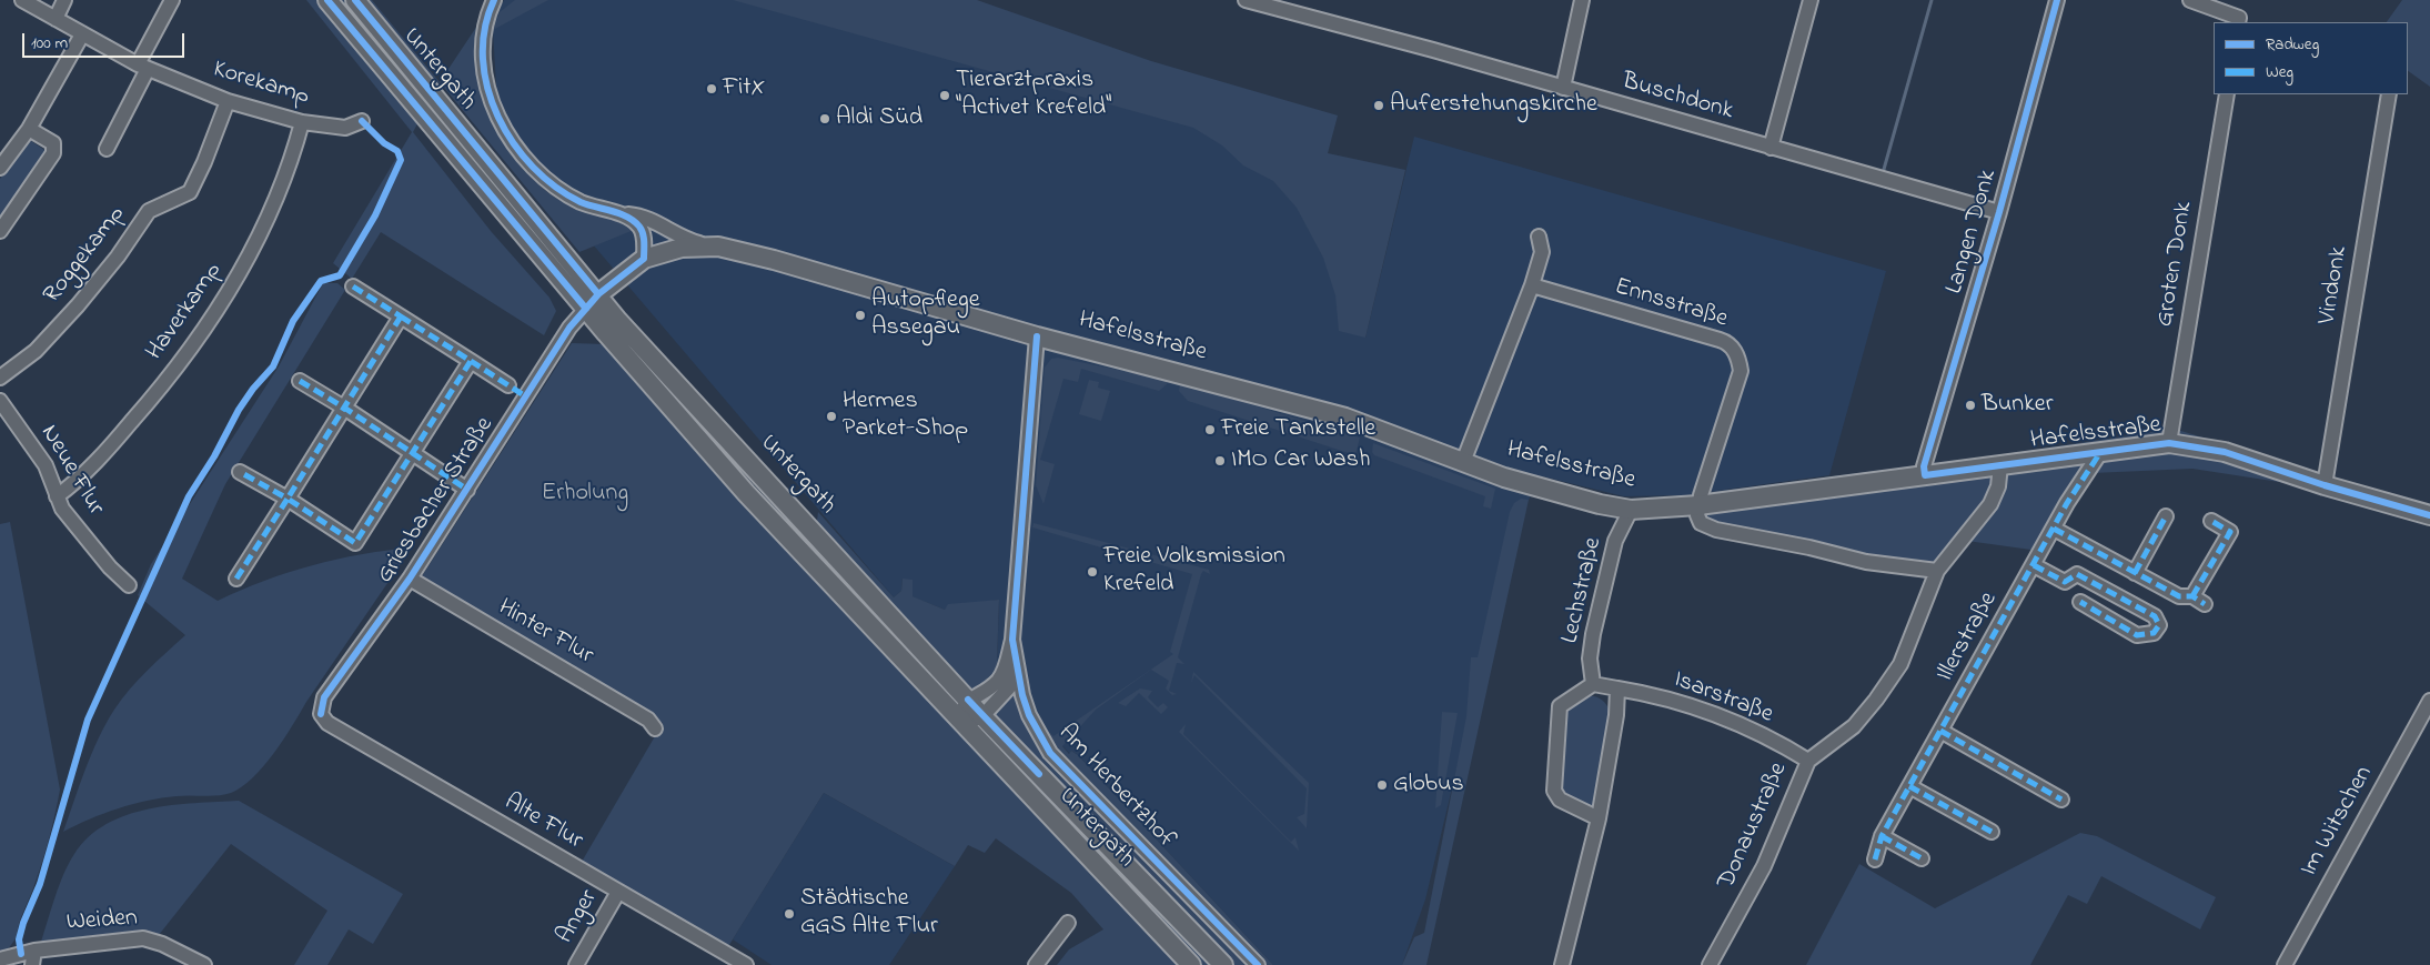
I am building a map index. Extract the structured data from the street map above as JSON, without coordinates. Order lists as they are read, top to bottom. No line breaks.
{"streets":{"main road":["Untergath","Hafelsstraße"],"street":["Korekamp","Buschdonk","Langen Donk","Roggekamp","Groten Donk","Vindonk","Ennsstraße","Haverkamp","Neue Flur","Griesbacher Straße","Lechstraße","Hinter Flur","Illerstraße","Isarstraße","Am Herbertzhof","Im Witschen","Alte Flur","Donaustraße","Anger","Weiden"]},"crossings":[["Untergath","Hafelsstraße"],["Untergath","Griesbacher Straße"],["Korekamp","Roggekamp"],["Korekamp","Haverkamp"],["Buschdonk","Langen Donk"],["Langen Donk","Hafelsstraße"],["Groten Donk","Hafelsstraße"],["Vindonk","Hafelsstraße"],["Ennsstraße","Hafelsstraße"],["Haverkamp","Neue Flur"],["Hafelsstraße","Griesbacher Straße"],["Hafelsstraße","Lechstraße"],["Hafelsstraße","Illerstraße"],["Hafelsstraße","Am Herbertzhof"],["Hafelsstraße","Donaustraße"],["Griesbacher Straße","Hinter Flur"],["Griesbacher Straße","Alte Flur"],["Isarstraße","Donaustraße"],["Alte Flur","Anger"]],"parks":["Erholung"],"places":["FitX","Tierarztpraxis \"Activet Krefeld\"","Auferstehungskirche","Aldi Süd","Autopflege Assegau","Bunker","Hermes Parket-Shop","Freie Tankstelle","IMO Car Wash","Freie Volksmission Krefeld","Globus","Städtische GGS Alte Flur"],"legend":["Radweg","Weg"],"scale_bar":"100 m"}
